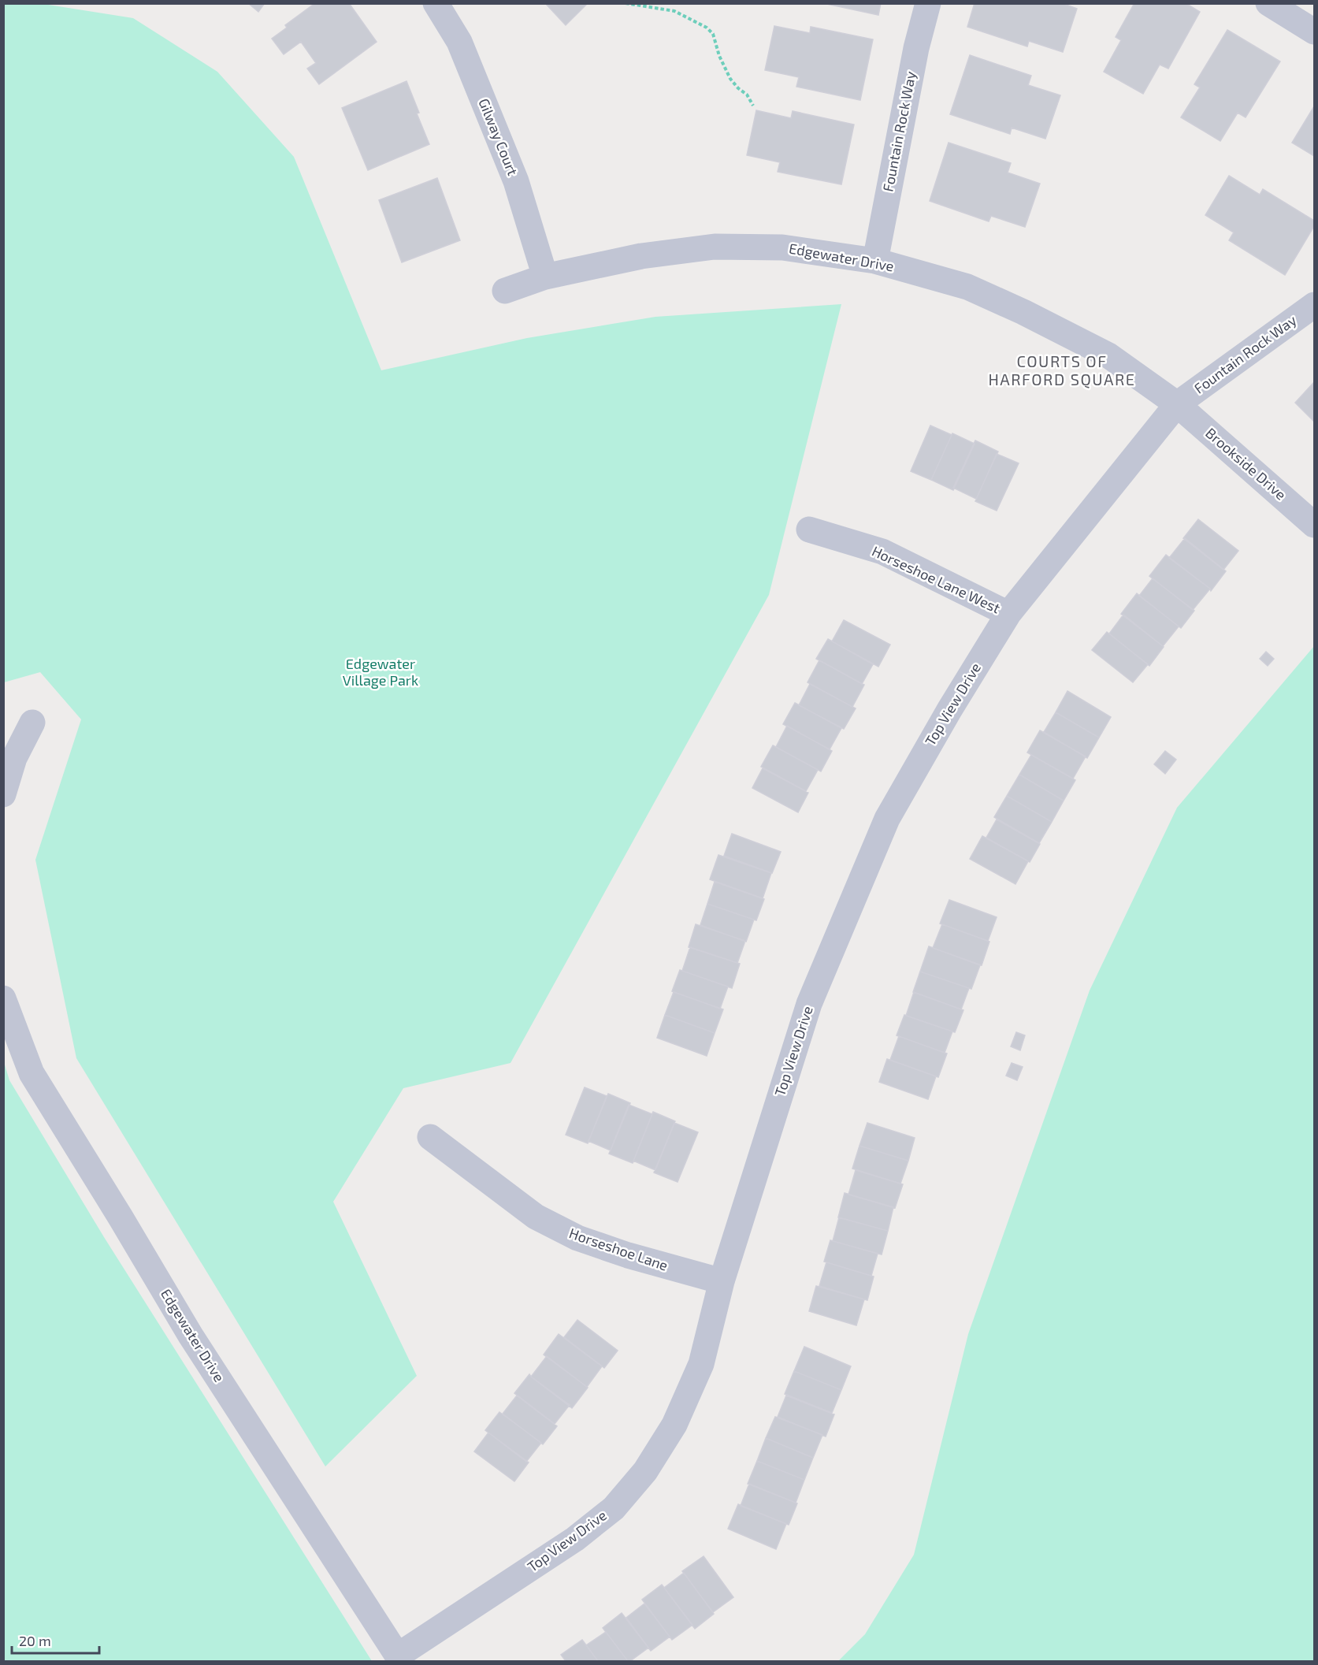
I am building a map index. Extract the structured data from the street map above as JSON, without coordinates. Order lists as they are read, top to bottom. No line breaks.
{"streets":{"street":["Fountain Rock Way","Gilway Court","Edgewater Drive","Brookside Drive","Horseshoe Lane West","Top View Drive","Horseshoe Lane"]},"crossings":[["Fountain Rock Way","Edgewater Drive"],["Fountain Rock Way","Brookside Drive"],["Fountain Rock Way","Top View Drive"],["Gilway Court","Edgewater Drive"],["Edgewater Drive","Brookside Drive"],["Edgewater Drive","Top View Drive"],["Brookside Drive","Top View Drive"],["Horseshoe Lane West","Top View Drive"],["Top View Drive","Horseshoe Lane"]],"districts":["COURTS OF HARFORD SQUARE"],"parks":["Edgewater Village Park"],"scale_bar":"20 m"}
